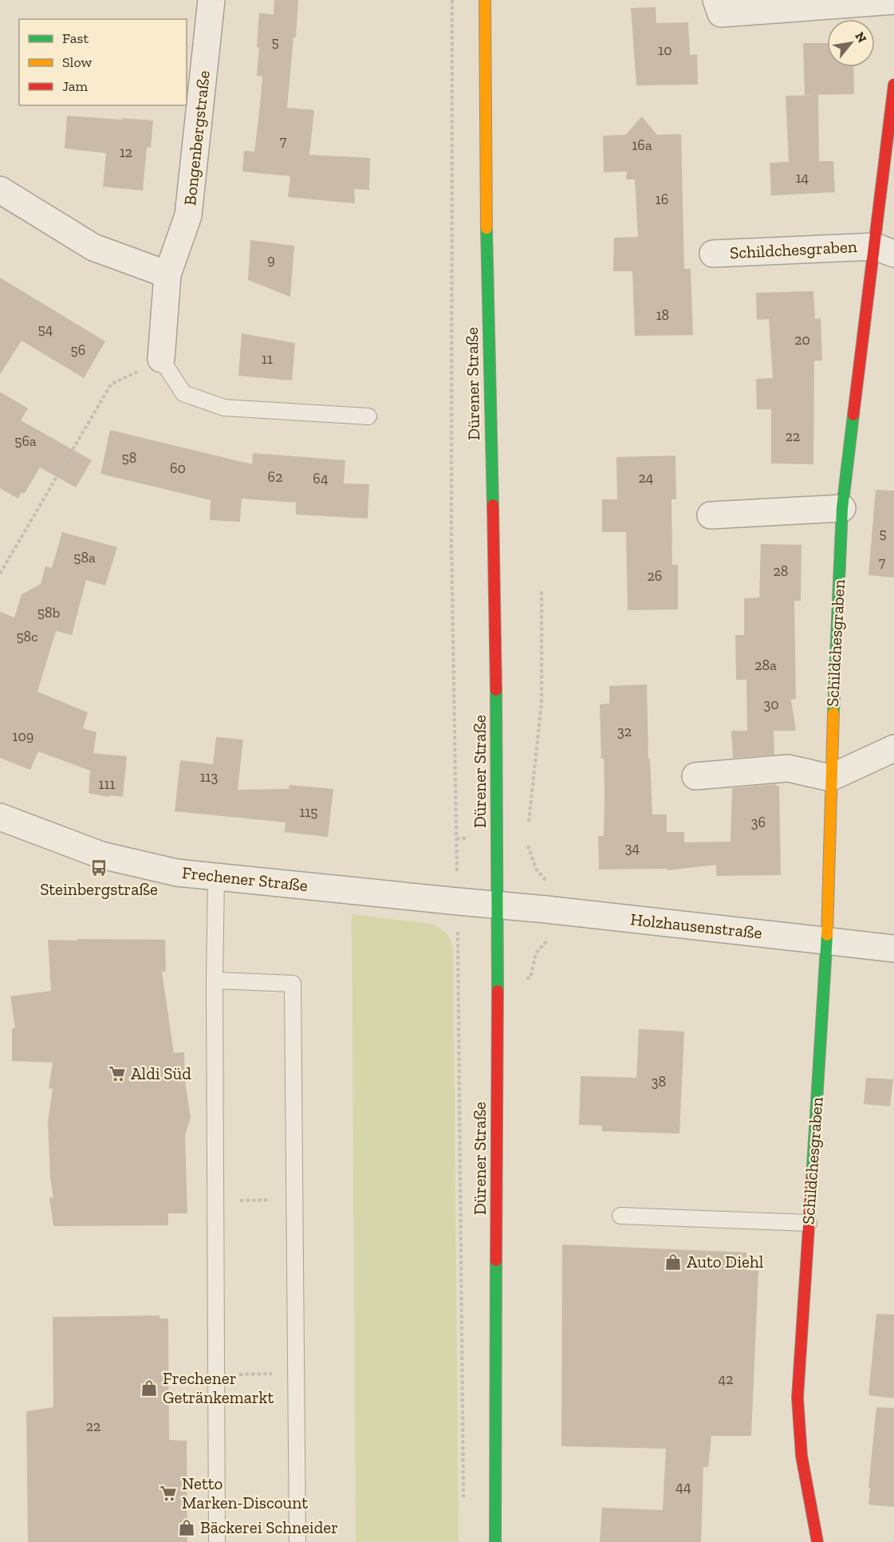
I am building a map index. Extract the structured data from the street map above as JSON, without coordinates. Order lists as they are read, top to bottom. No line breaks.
{"streets":{"main road":["Schildchesgraben","Dürener Straße"],"street":["Bongenbergstraße","Frechener Straße","Holzhausenstraße"]},"crossings":[["Schildchesgraben","Holzhausenstraße"],["Dürener Straße","Frechener Straße"],["Dürener Straße","Holzhausenstraße"],["Frechener Straße","Holzhausenstraße"]],"places":{"bus stop":["Steinbergstraße"],"supermarket":["Aldi Süd","Netto Marken-Discount"],"shop":["Auto Diehl","Frechener Getränkemarkt","Bäckerei Schneider"]},"house_numbers":["5","10","7","16a","12","14","16","9","18","54","20","56","11","22","56a","58","60","62","24","64","5","58a","7","28","26","58b","58c","28a","30","32","109","113","111","115","36","34","38","42","22","44"],"legend":["Fast","Slow","Jam"],"north":"top right"}
